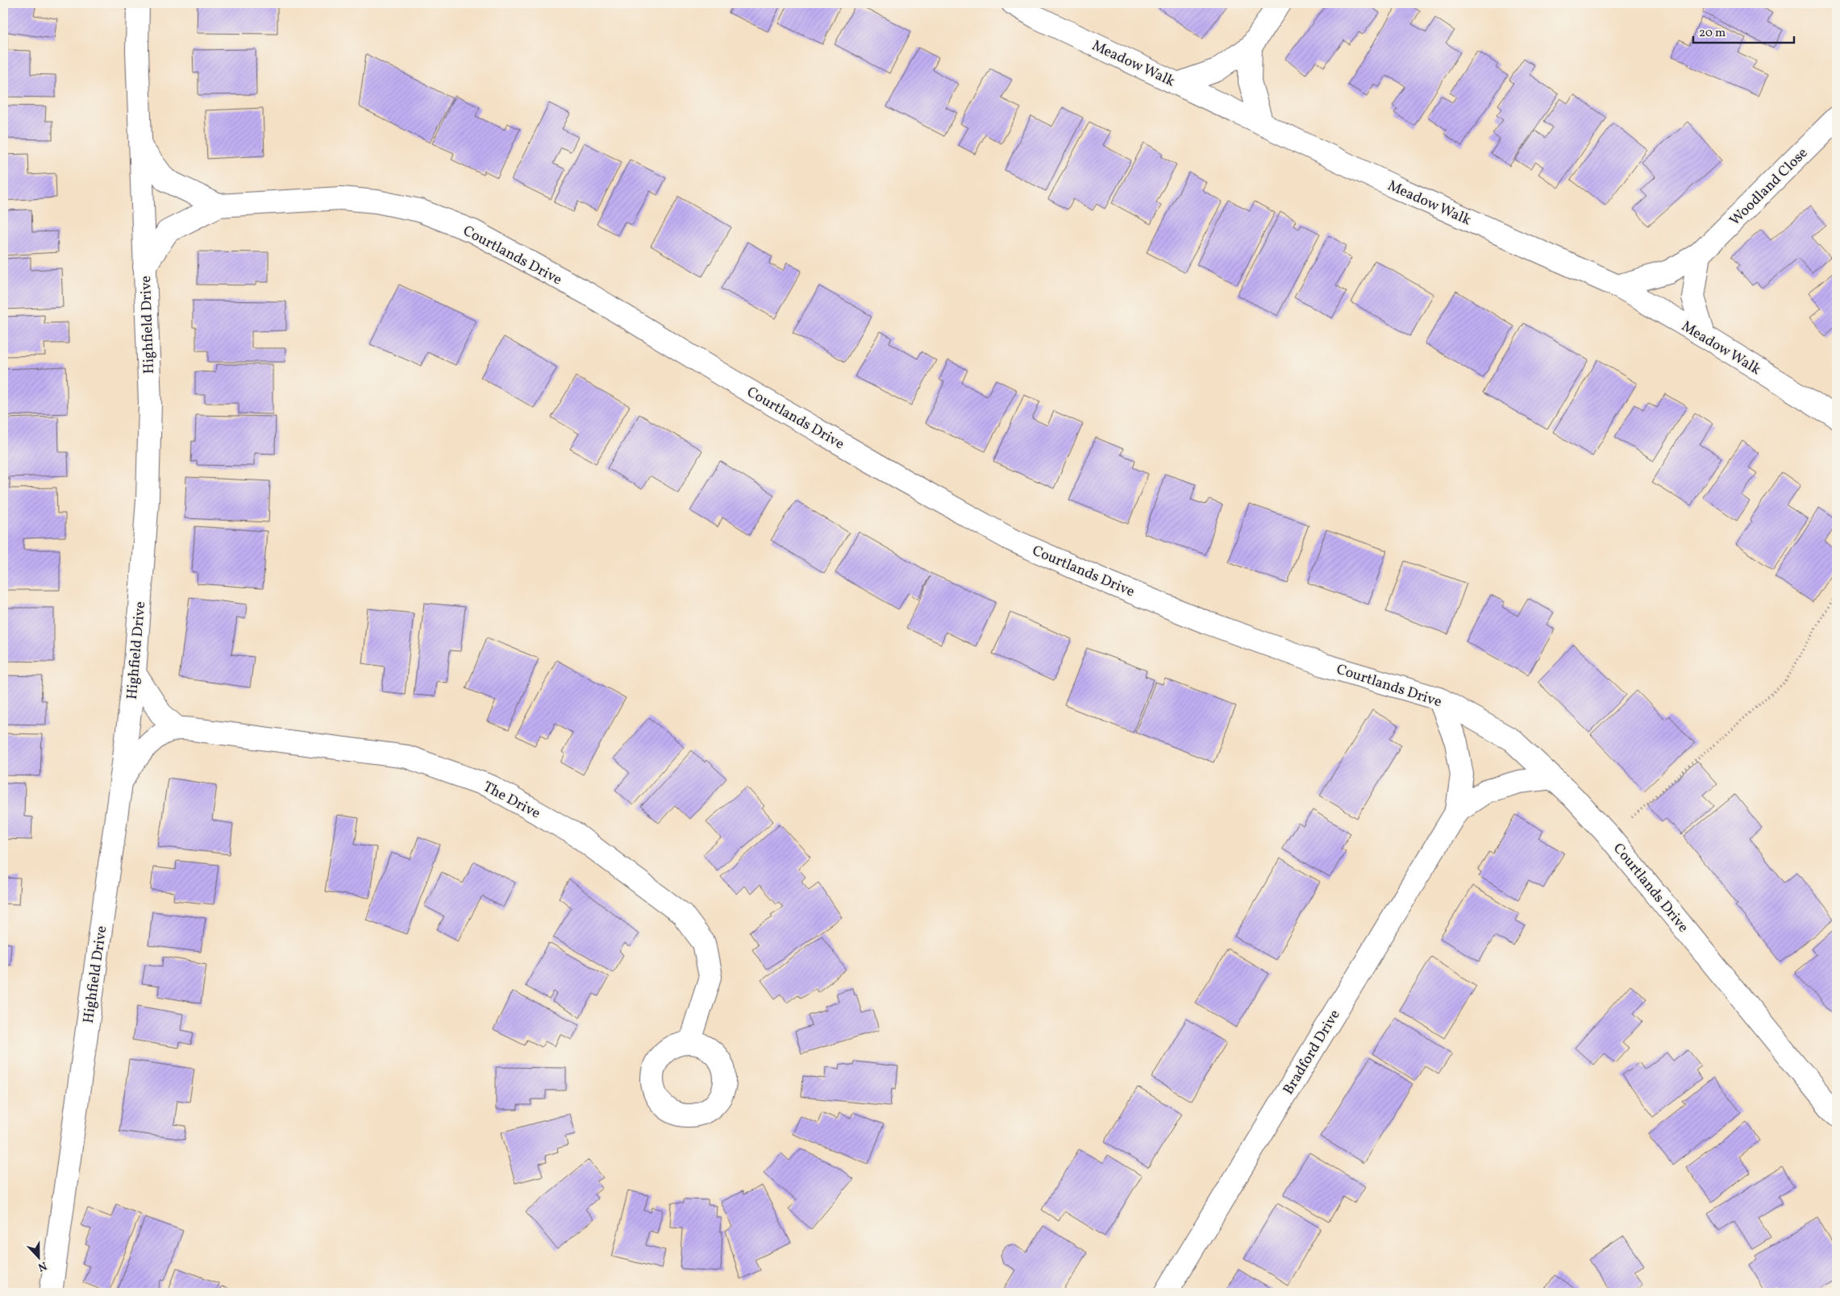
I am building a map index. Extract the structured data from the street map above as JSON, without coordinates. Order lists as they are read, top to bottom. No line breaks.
{"streets":{"street":["Meadow Walk","Woodland Close","Courtlands Drive","Highfield Drive","The Drive","Bradford Drive"]},"crossings":[["Meadow Walk","Woodland Close"],["Courtlands Drive","Highfield Drive"],["Courtlands Drive","Bradford Drive"],["Highfield Drive","The Drive"]],"scale_bar":"20 m","north":"bottom"}
